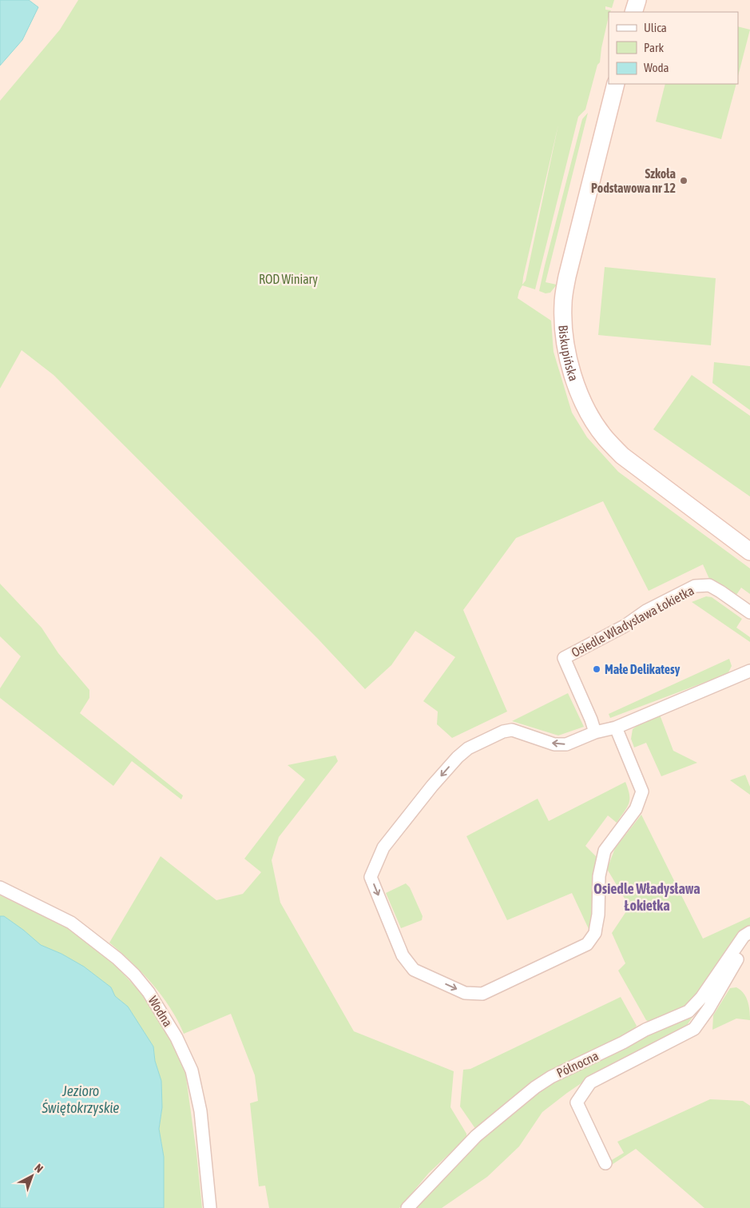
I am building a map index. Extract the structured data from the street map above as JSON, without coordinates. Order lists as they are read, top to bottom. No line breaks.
{"streets":{"street":["Biskupińska","Osiedle Władysława Łokietka","Wodna","Północna"]},"districts":["Osiedle Władysława Łokietka"],"water":["Jezioro Świętokrzyskie"],"parks":["ROD Winiary"],"places":["Szkoła Podstawowa nr 12","Małe Delikatesy"],"legend":["Ulica","Park","Woda"],"north":"top right"}
